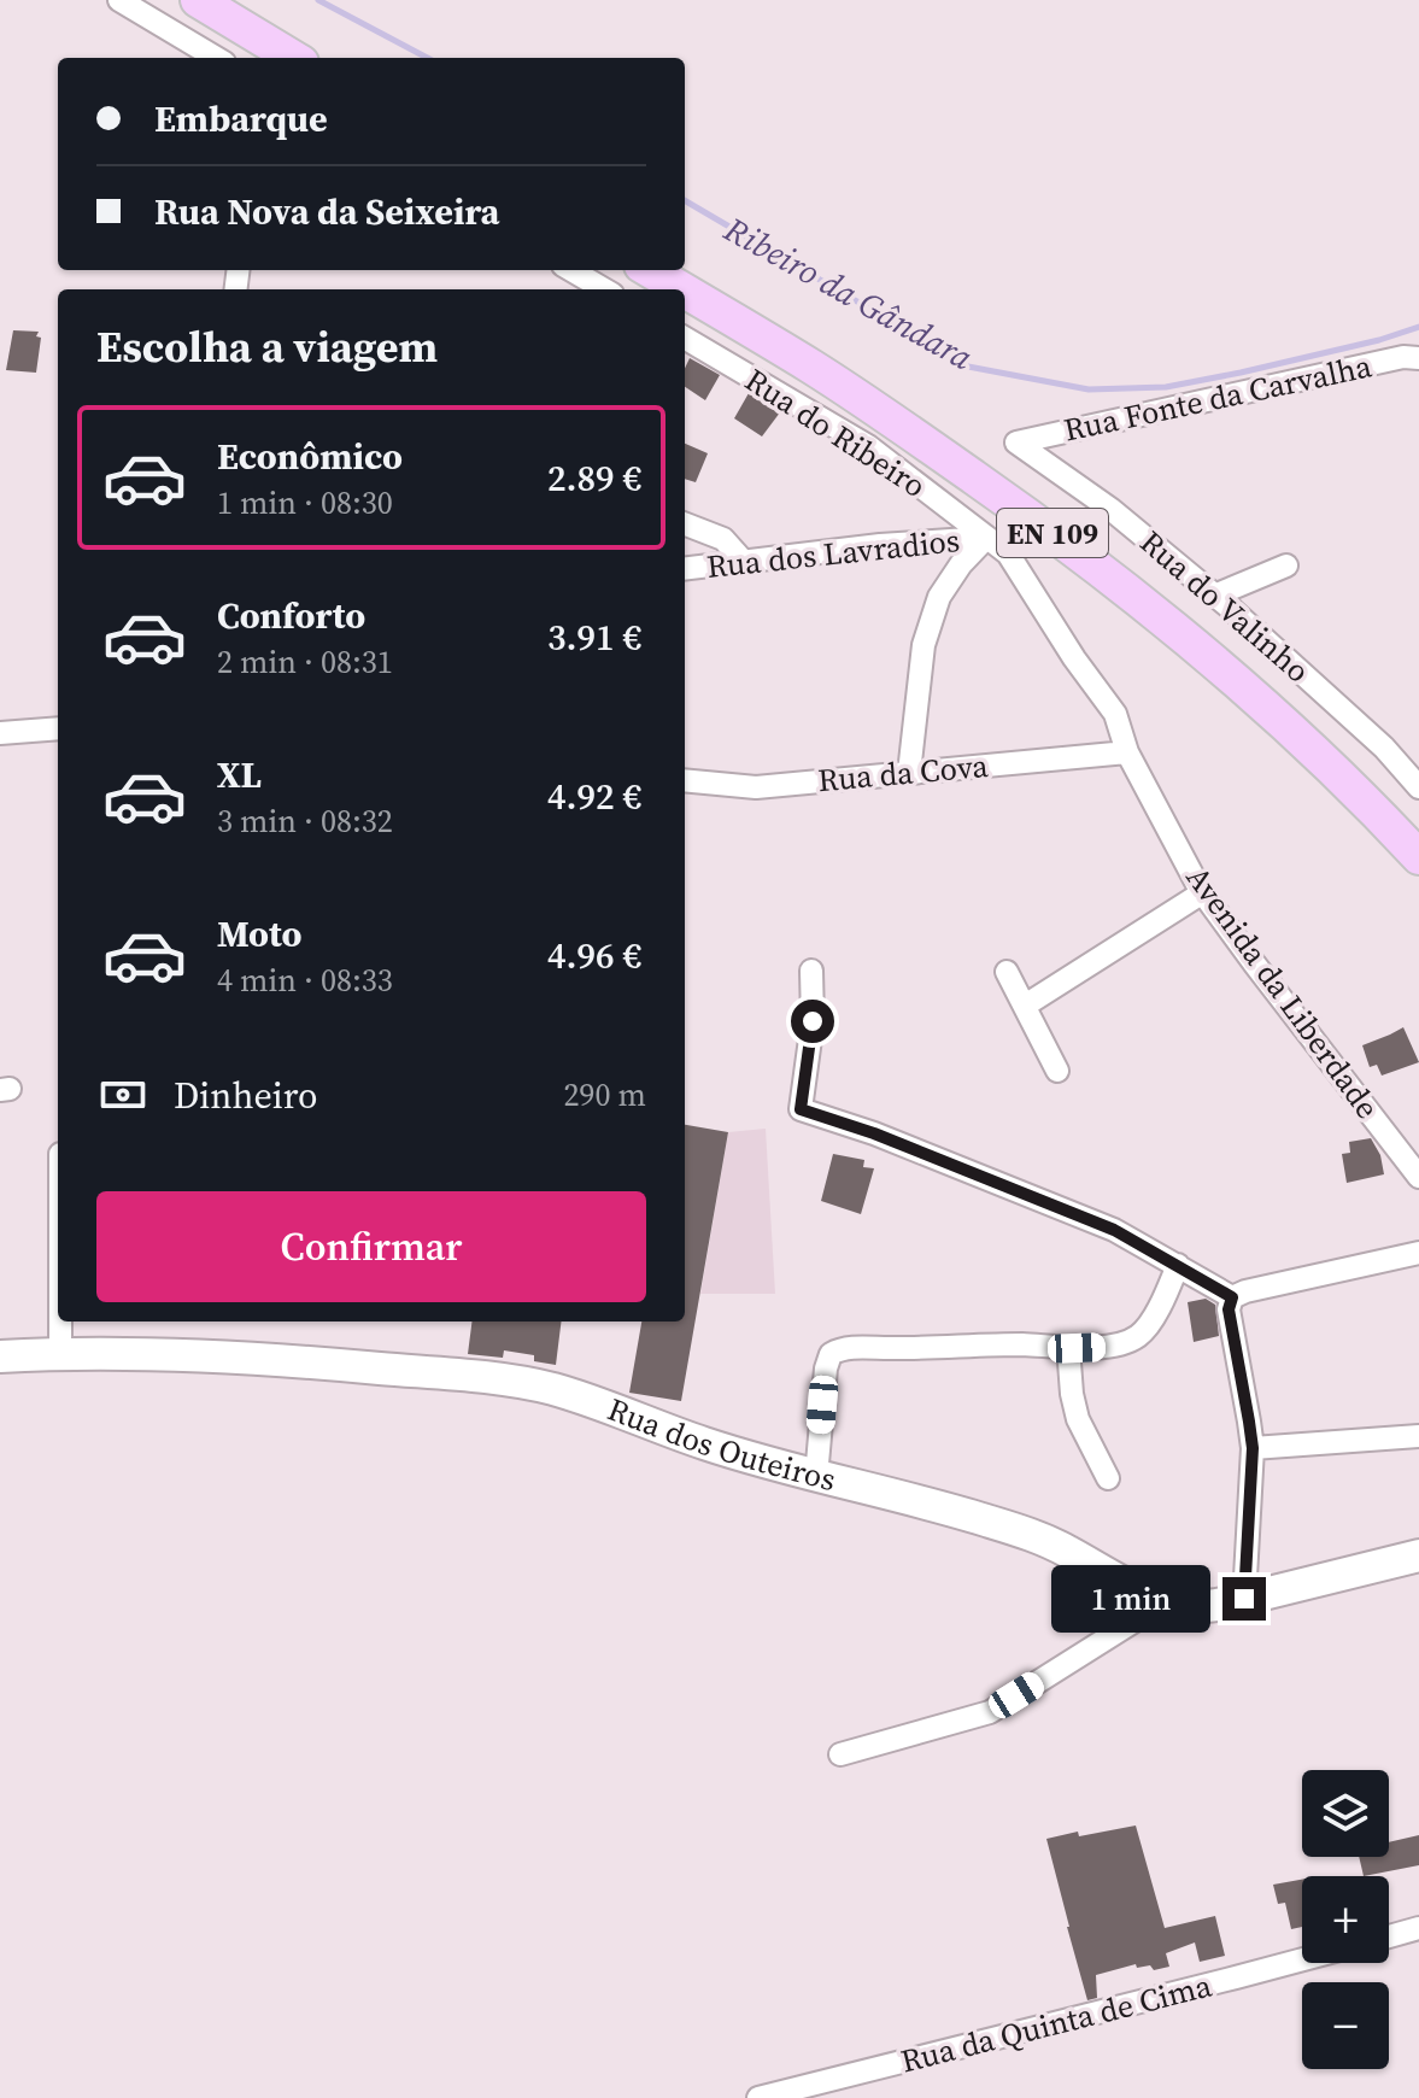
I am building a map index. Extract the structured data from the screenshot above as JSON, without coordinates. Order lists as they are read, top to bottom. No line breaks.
{"streets":{"main road":["EN 109"],"street":["Rua Fonte da Carvalha","Rua do Ribeiro","Rua dos Lavradios","Rua do Valinho","Rua da Cova","Avenida da Liberdade","Rua dos Outeiros","Rua da Quinta de Cima"]},"crossings":[["Rua Fonte da Carvalha","Rua do Valinho"],["Rua do Ribeiro","Rua dos Lavradios"],["Rua do Ribeiro","Rua da Cova"],["Rua do Ribeiro","Avenida da Liberdade"],["Rua da Cova","Avenida da Liberdade"]],"water":["Ribeiro da Gândara"],"page":{"banner":["Embarque","Rua Nova da Seixeira"],"heading":"Escolha a viagem","list":[{"name":"Econômico","note":"1 min · 08:30","value":"2.89 €"},{"name":"Conforto","note":"2 min · 08:31","value":"3.91 €"},{"name":"XL","note":"3 min · 08:32","value":"4.92 €"},{"name":"Moto","note":"4 min · 08:33","value":"4.96 €"}],"pay":["Dinheiro","290 m"],"buttons":"Confirmar","bubble":"1 min","map_buttons":["+","−"]}}
